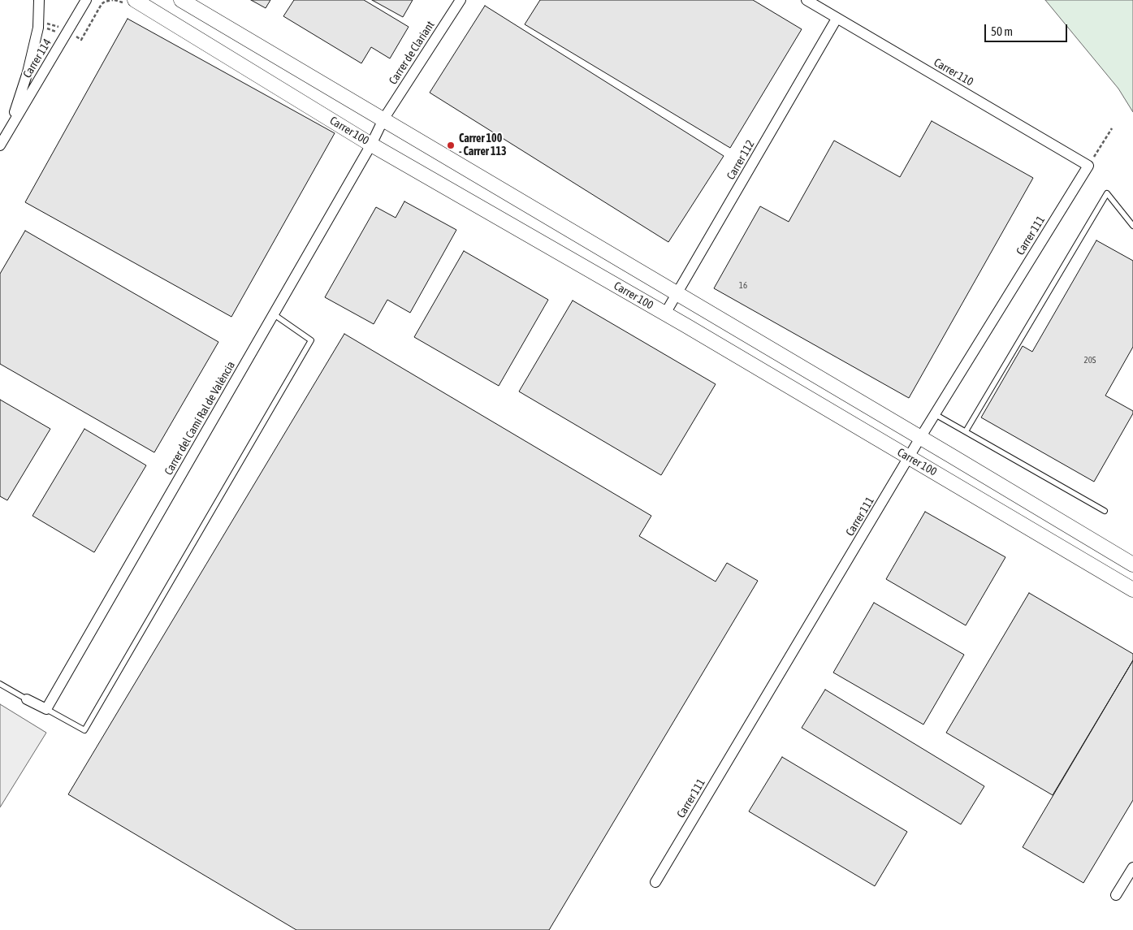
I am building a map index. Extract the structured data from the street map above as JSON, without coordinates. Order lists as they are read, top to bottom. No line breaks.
{"streets":{"street":["Carrer de Clariant","Carrer 114","Carrer 110","Carrer 100","Carrer 112","Carrer 111","Carrer del Camí Ral de València"]},"crossings":[["Carrer de Clariant","Carrer 100"],["Carrer de Clariant","Carrer del Camí Ral de València"],["Carrer 110","Carrer 112"],["Carrer 110","Carrer 111"],["Carrer 100","Carrer 112"],["Carrer 100","Carrer 111"],["Carrer 100","Carrer del Camí Ral de València"]],"places":["Carrer 100 - Carrer 113"],"house_numbers":["16","20S"],"scale_bar":"50 m"}
